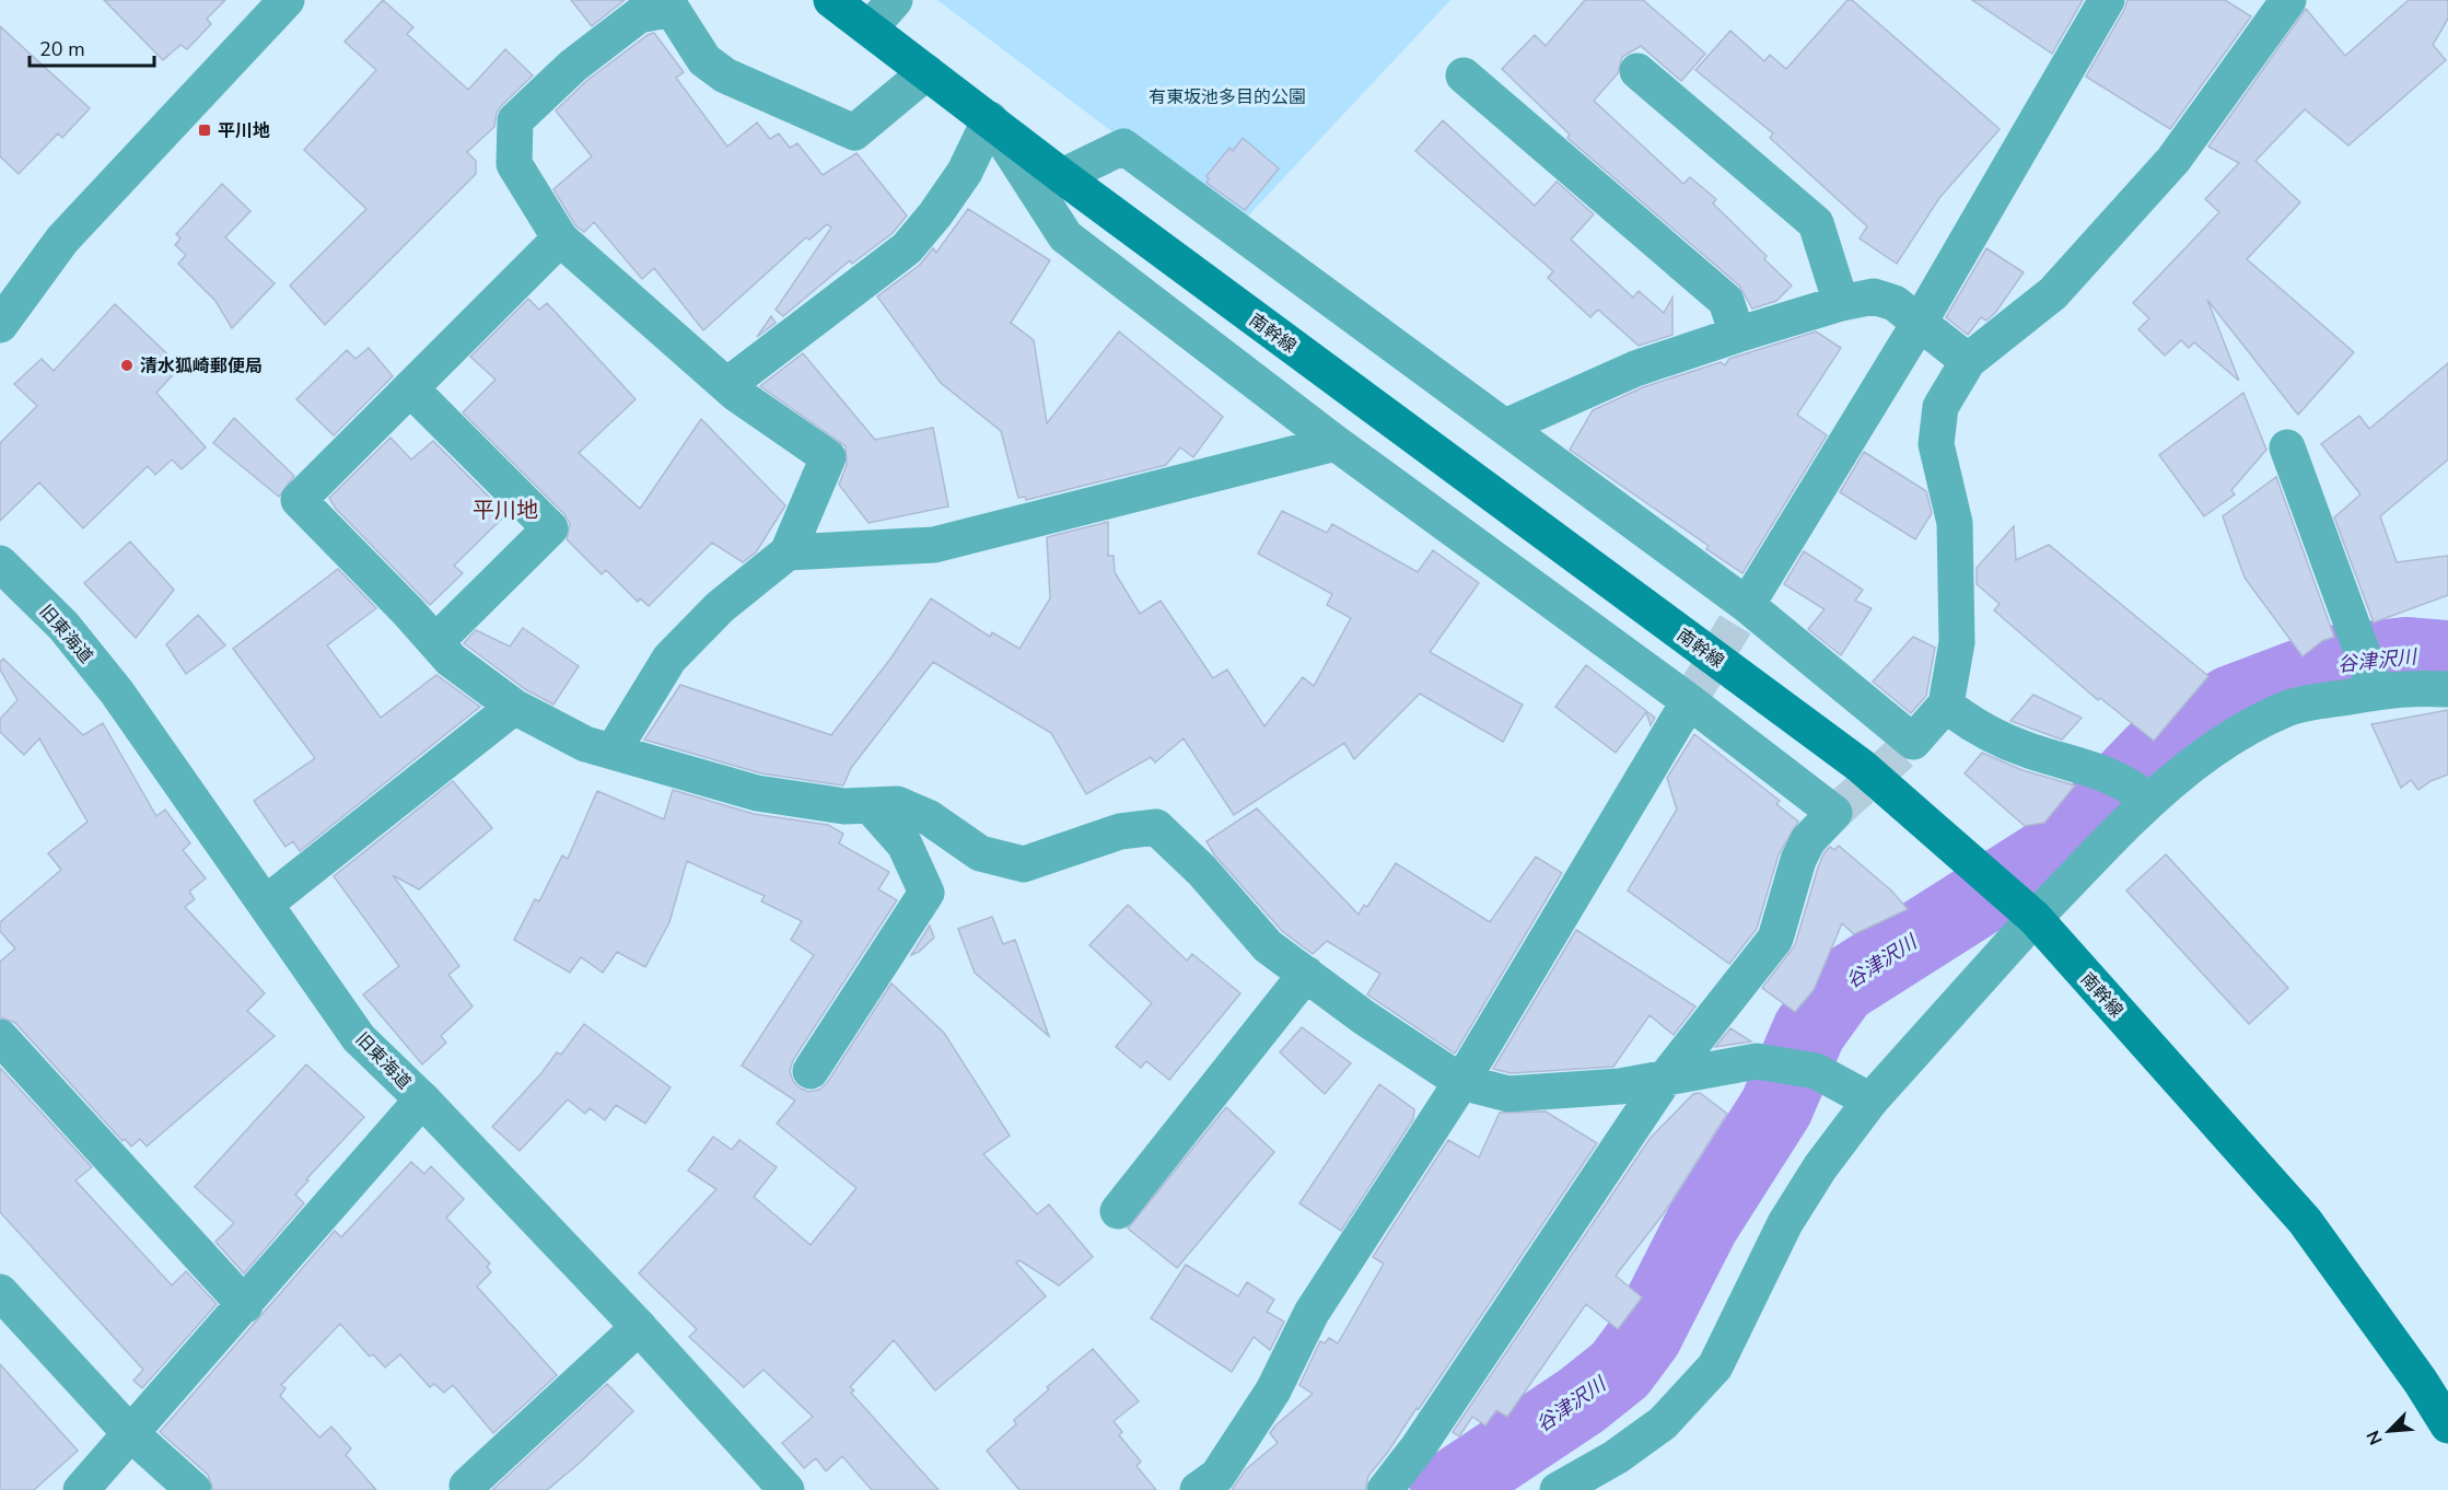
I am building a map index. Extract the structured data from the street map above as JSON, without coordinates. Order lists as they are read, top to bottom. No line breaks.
{"streets":{"main road":["南幹線"],"street":["旧東海道"]},"districts":["平川地"],"water":["谷津沢川"],"parks":["有東坂池多目的公園"],"places":{"transit":["平川地"],"other":["清水狐崎郵便局"]},"scale_bar":"20 m","north":"bottom left"}
